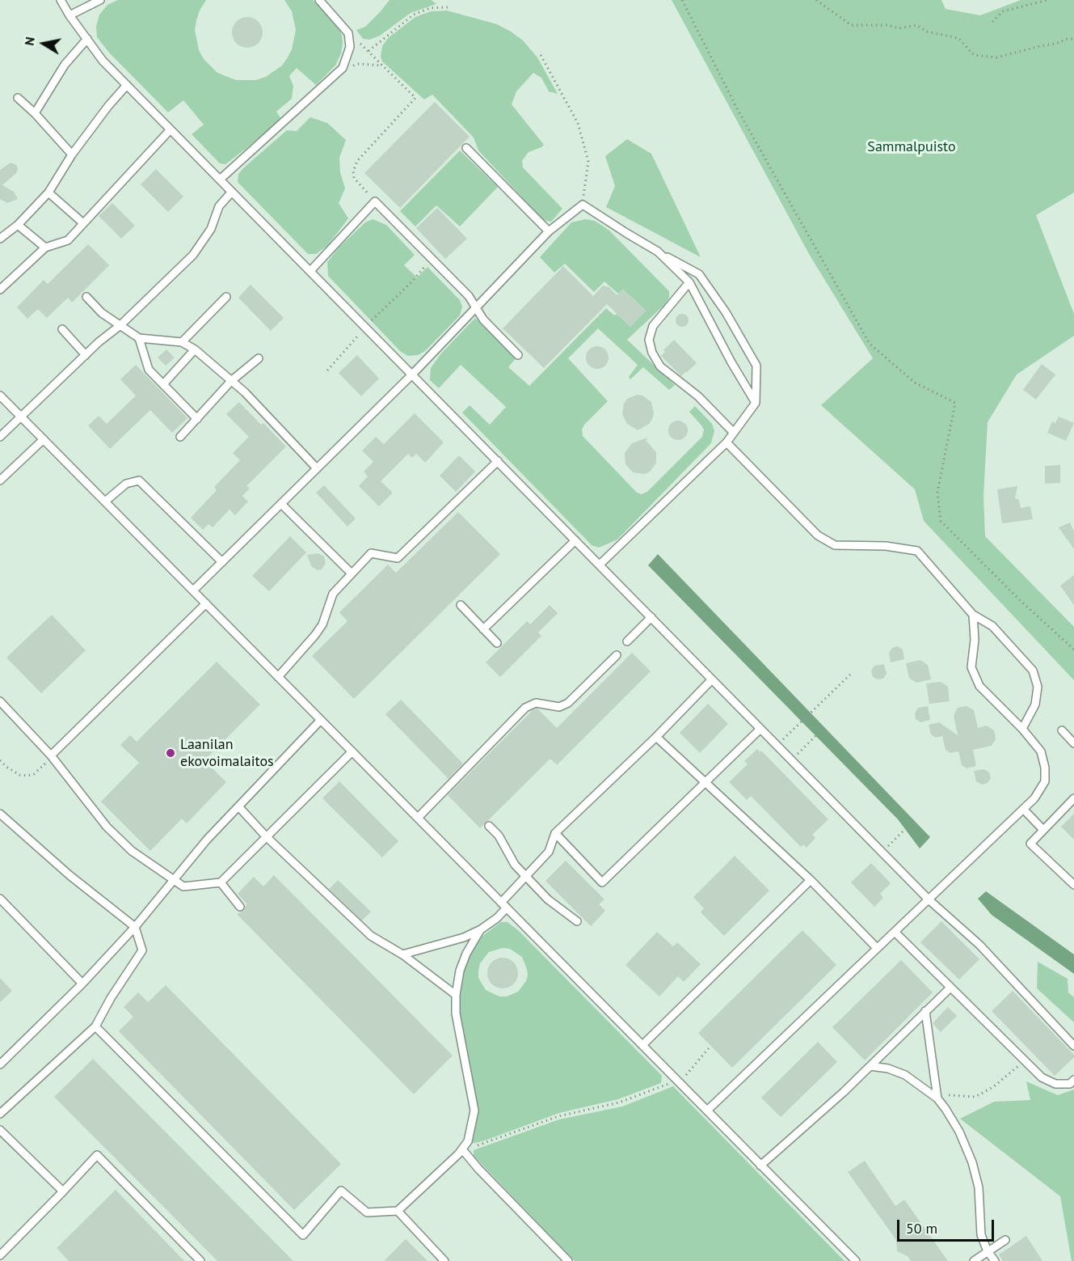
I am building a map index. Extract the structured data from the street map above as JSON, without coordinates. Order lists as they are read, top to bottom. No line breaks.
{"parks":["Sammalpuisto"],"places":["Laanilan ekovoimalaitos"],"scale_bar":"50 m","north":"left"}
